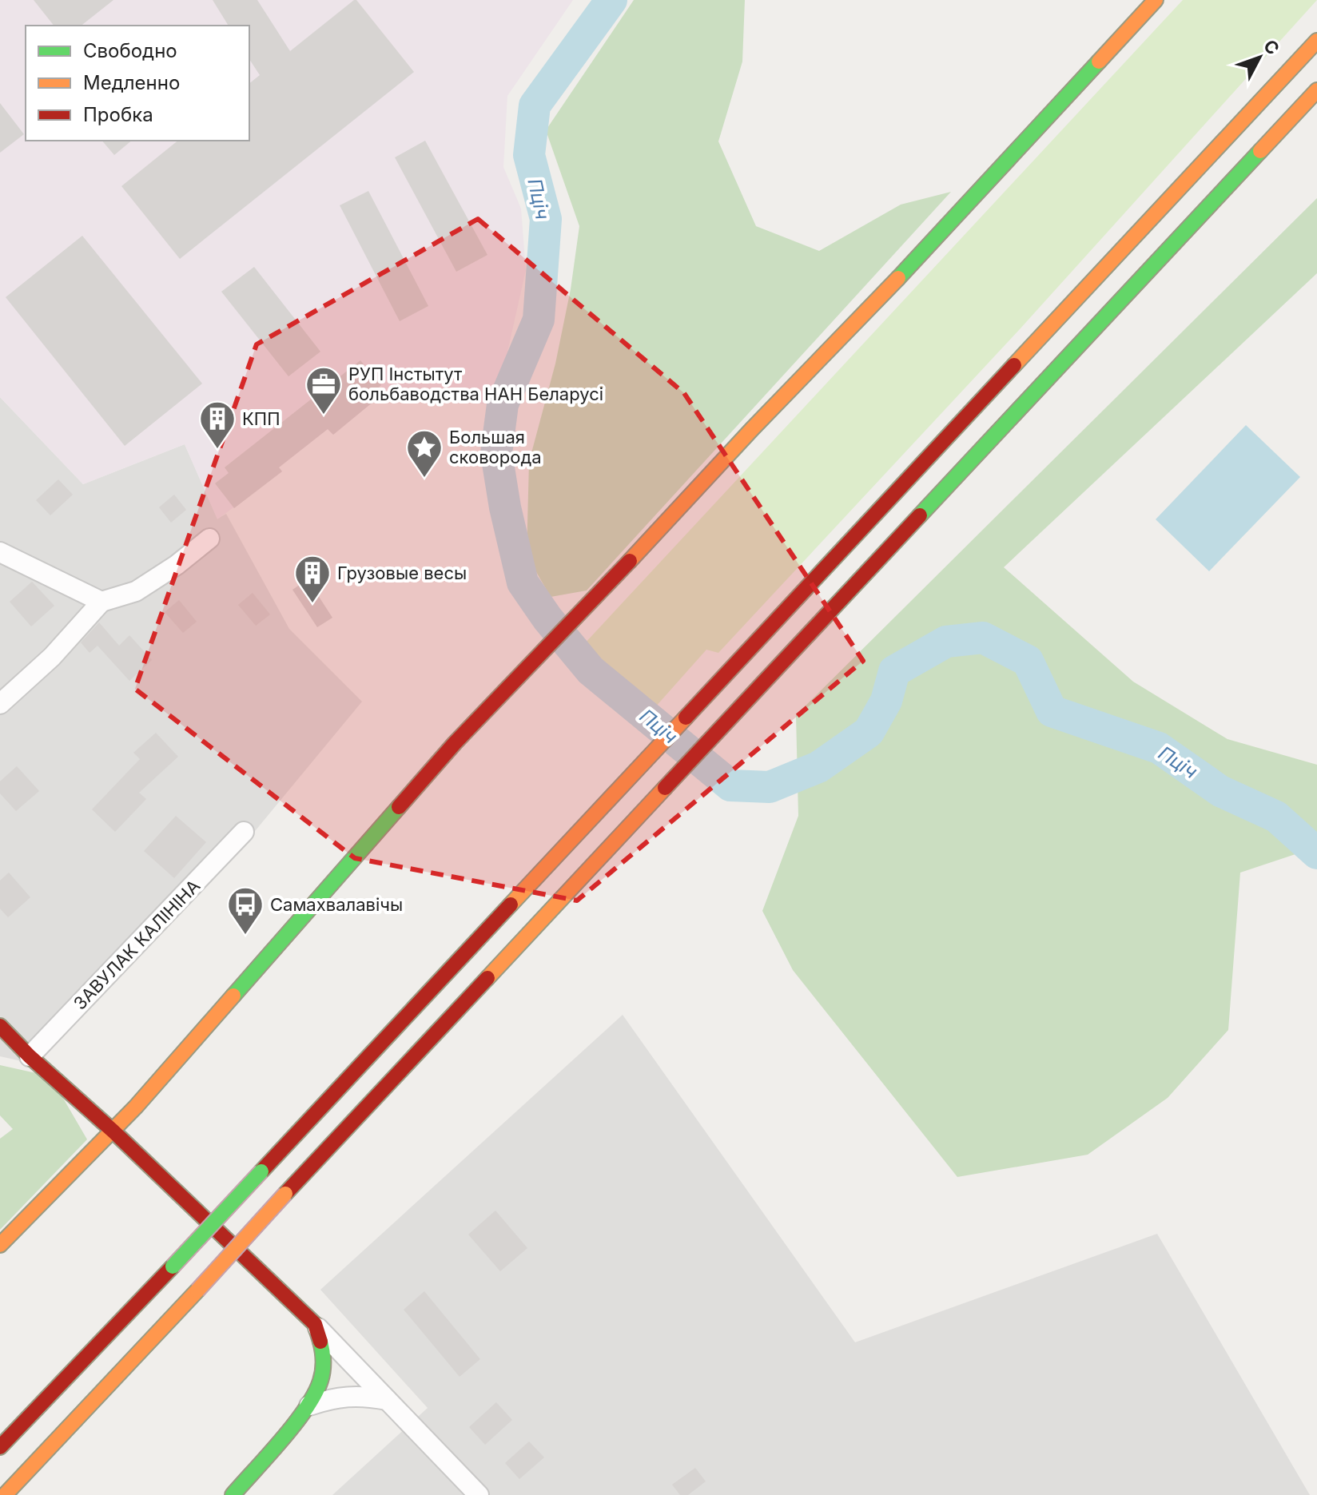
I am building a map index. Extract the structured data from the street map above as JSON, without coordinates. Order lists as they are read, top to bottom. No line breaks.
{"streets":{"street":["ЗАВУЛАК КАЛІНІНА"]},"water":["Пціч"],"places":{"office":["РУП Інстытут больбаводства НАН Беларусі"],"building":["КПП","Грузовые весы"],"place":["Большая сковорода"],"bus stop":["Самахвалавічы"]},"legend":["Свободно","Медленно","Пробка"],"north":"top right"}
